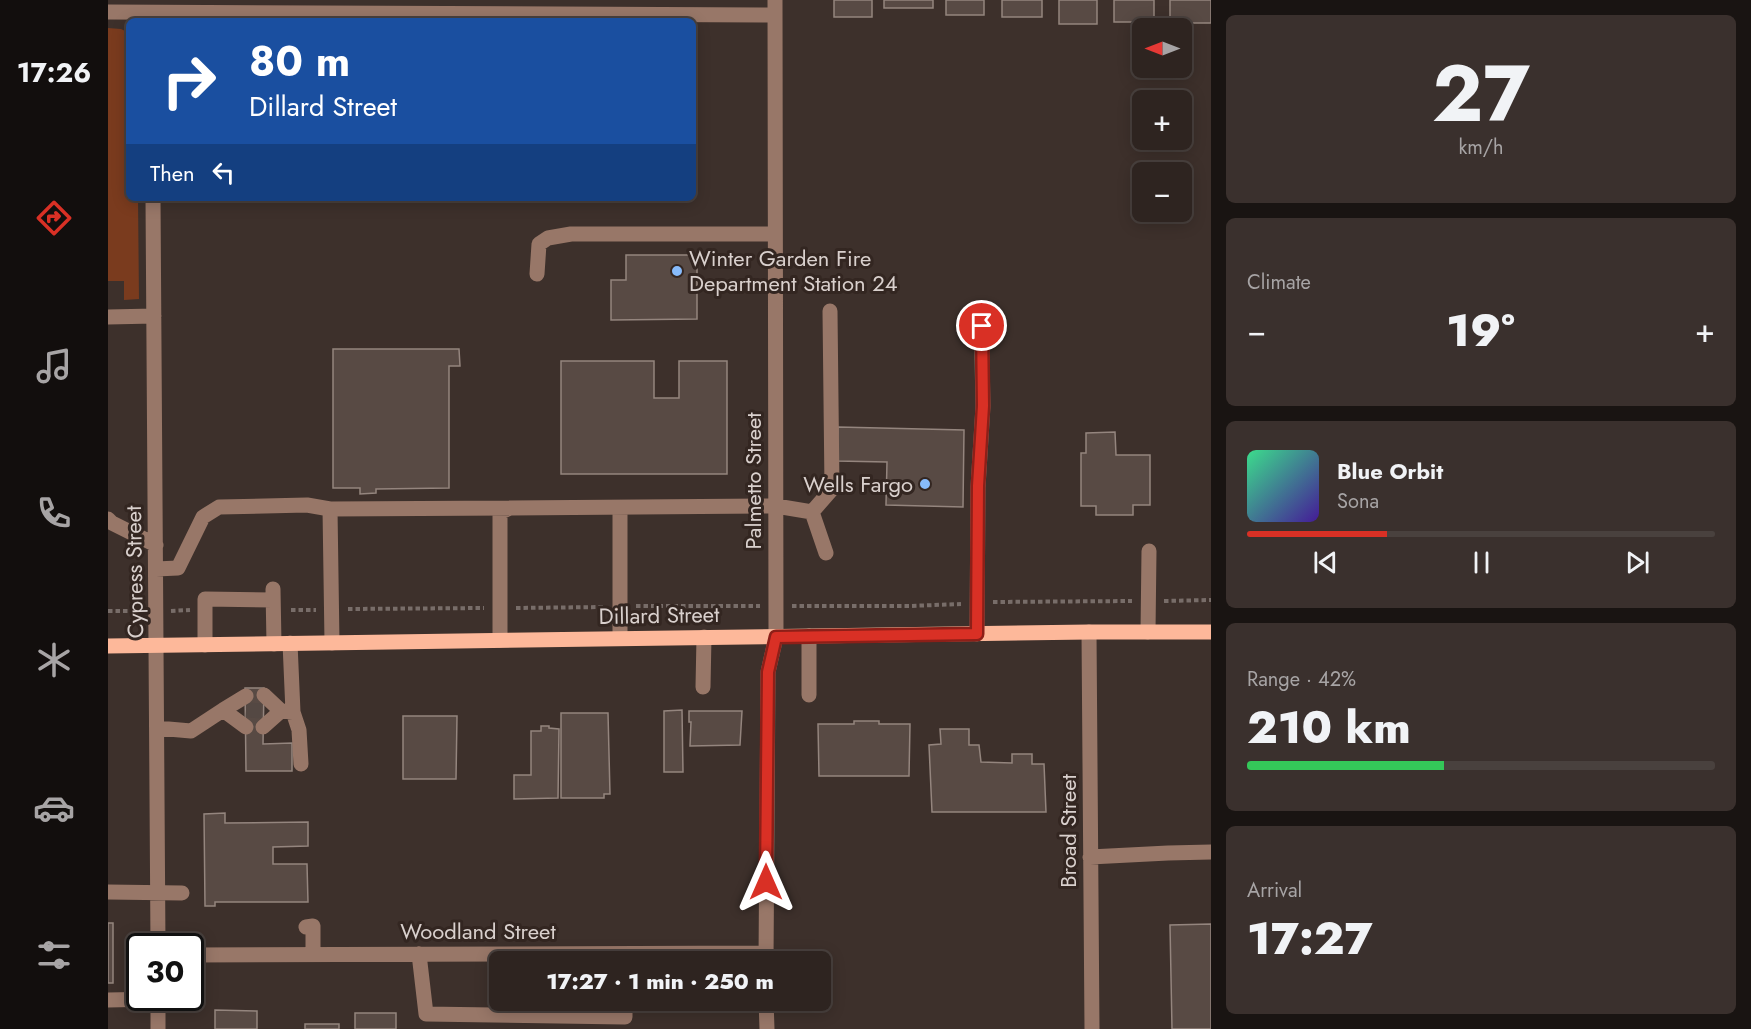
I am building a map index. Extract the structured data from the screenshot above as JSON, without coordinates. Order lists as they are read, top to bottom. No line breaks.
{"streets":{"main road":["Dillard Street"],"street":["Palmetto Street","Cypress Street","Broad Street","Woodland Street"]},"crossings":[["Palmetto Street","Dillard Street"],["Cypress Street","Dillard Street"],["Dillard Street","Broad Street"]],"places":["Winter Garden Fire Department Station 24","Wells Fargo"],"north":"left","page":{"tabs":"17:26","tile":[["27","km/h"],"Climate",["Range · 42%","210 km"],["Arrival","17:27"]],"map_buttons":["+","−"],"turn":["80 m","Dillard Street"],"then":"Then","heat":["−","19°","+"],"song":["Blue Orbit","Sona"],"limit":"30","trip":"17:27 · 1 min · 250 m"}}
